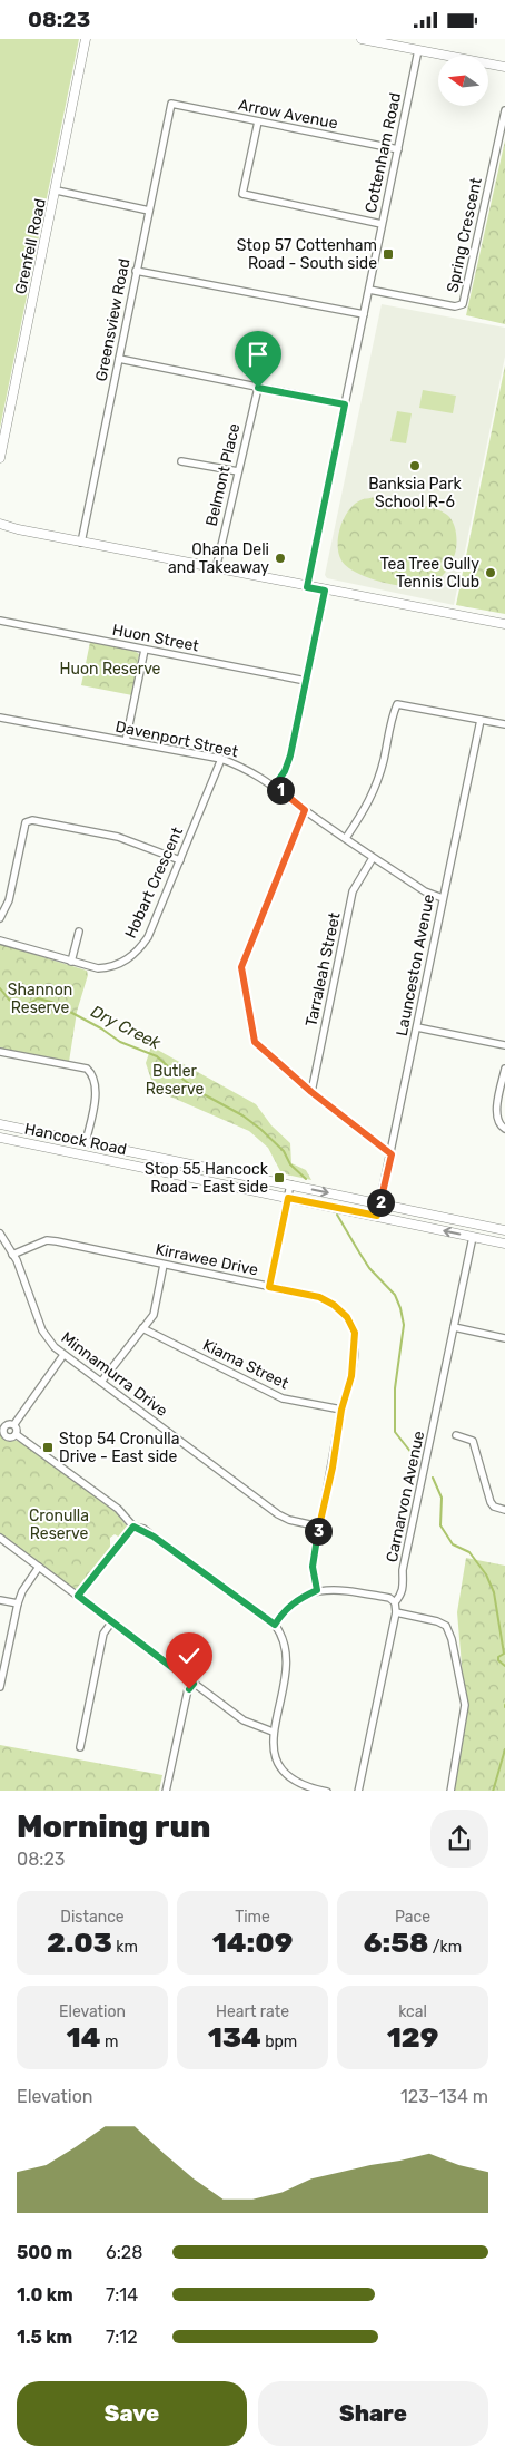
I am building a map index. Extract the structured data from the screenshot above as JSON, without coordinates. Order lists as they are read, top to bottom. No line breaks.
{"streets":{"main road":["Grenfell Road","Hancock Road"],"street":["Arrow Avenue","Cottenham Road","Spring Crescent","Greensview Road","Belmont Place","Huon Street","Davenport Street","Hobart Crescent","Launceston Avenue","Tarraleah Street","Kirrawee Drive","Kiama Street","Minnamurra Drive","Carnarvon Avenue"]},"crossings":[["Arrow Avenue","Cottenham Road"],["Arrow Avenue","Greensview Road"],["Cottenham Road","Spring Crescent"],["Davenport Street","Hobart Crescent"],["Davenport Street","Launceston Avenue"],["Davenport Street","Tarraleah Street"],["Launceston Avenue","Hancock Road"],["Hancock Road","Carnarvon Avenue"],["Kirrawee Drive","Kiama Street"],["Kirrawee Drive","Minnamurra Drive"]],"water":["Dry Creek"],"parks":["Huon Reserve","Shannon Reserve","Butler Reserve","Cronulla Reserve"],"places":{"transit":["Stop 57 Cottenham Road - South side","Stop 55 Hancock Road - East side","Stop 54 Cronulla Drive - East side"],"other":["Banksia Park School R-6","Ohana Deli and Takeaway","Tea Tree Gully Tennis Club"]},"north":"left","page":{"status":"08:23","pins":["1","2","3"],"heading":["Morning run","08:23"],"stats":[["Distance","2.03 km"],["Time","14:09"],["Pace","6:58 /km"],["Elevation","14 m"],["Heart rate","134 bpm"],["kcal","129"]],"chart":["Elevation","123–134 m"],"list":[{"name":"500 m","note":"6:28"},{"name":"1.0 km","note":"7:14"},{"name":"1.5 km","note":"7:12"}],"buttons":["Save","Share"]}}
